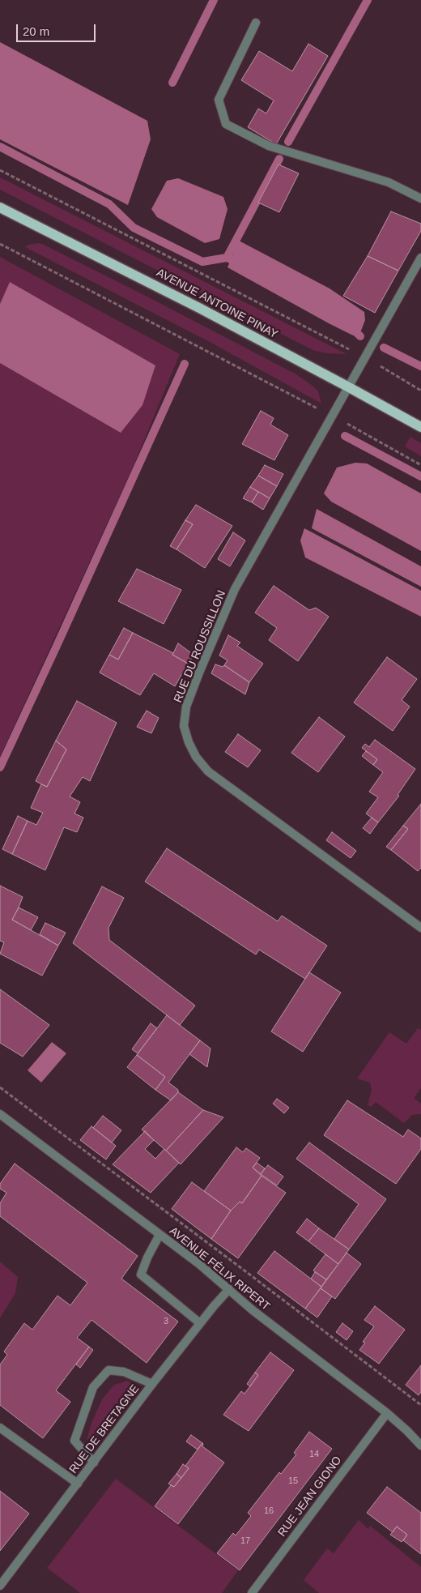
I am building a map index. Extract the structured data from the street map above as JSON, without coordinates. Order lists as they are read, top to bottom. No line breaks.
{"streets":{"main road":["AVENUE ANTOINE PINAY"],"street":["RUE DU ROUSSILLON","AVENUE FÉLIX RIPERT","RUE DE BRETAGNE","RUE JEAN GIONO"]},"crossings":[["AVENUE ANTOINE PINAY","RUE DU ROUSSILLON"],["AVENUE FÉLIX RIPERT","RUE DE BRETAGNE"],["AVENUE FÉLIX RIPERT","RUE JEAN GIONO"]],"house_numbers":["3","14","15","16","17"],"scale_bar":"20 m"}
